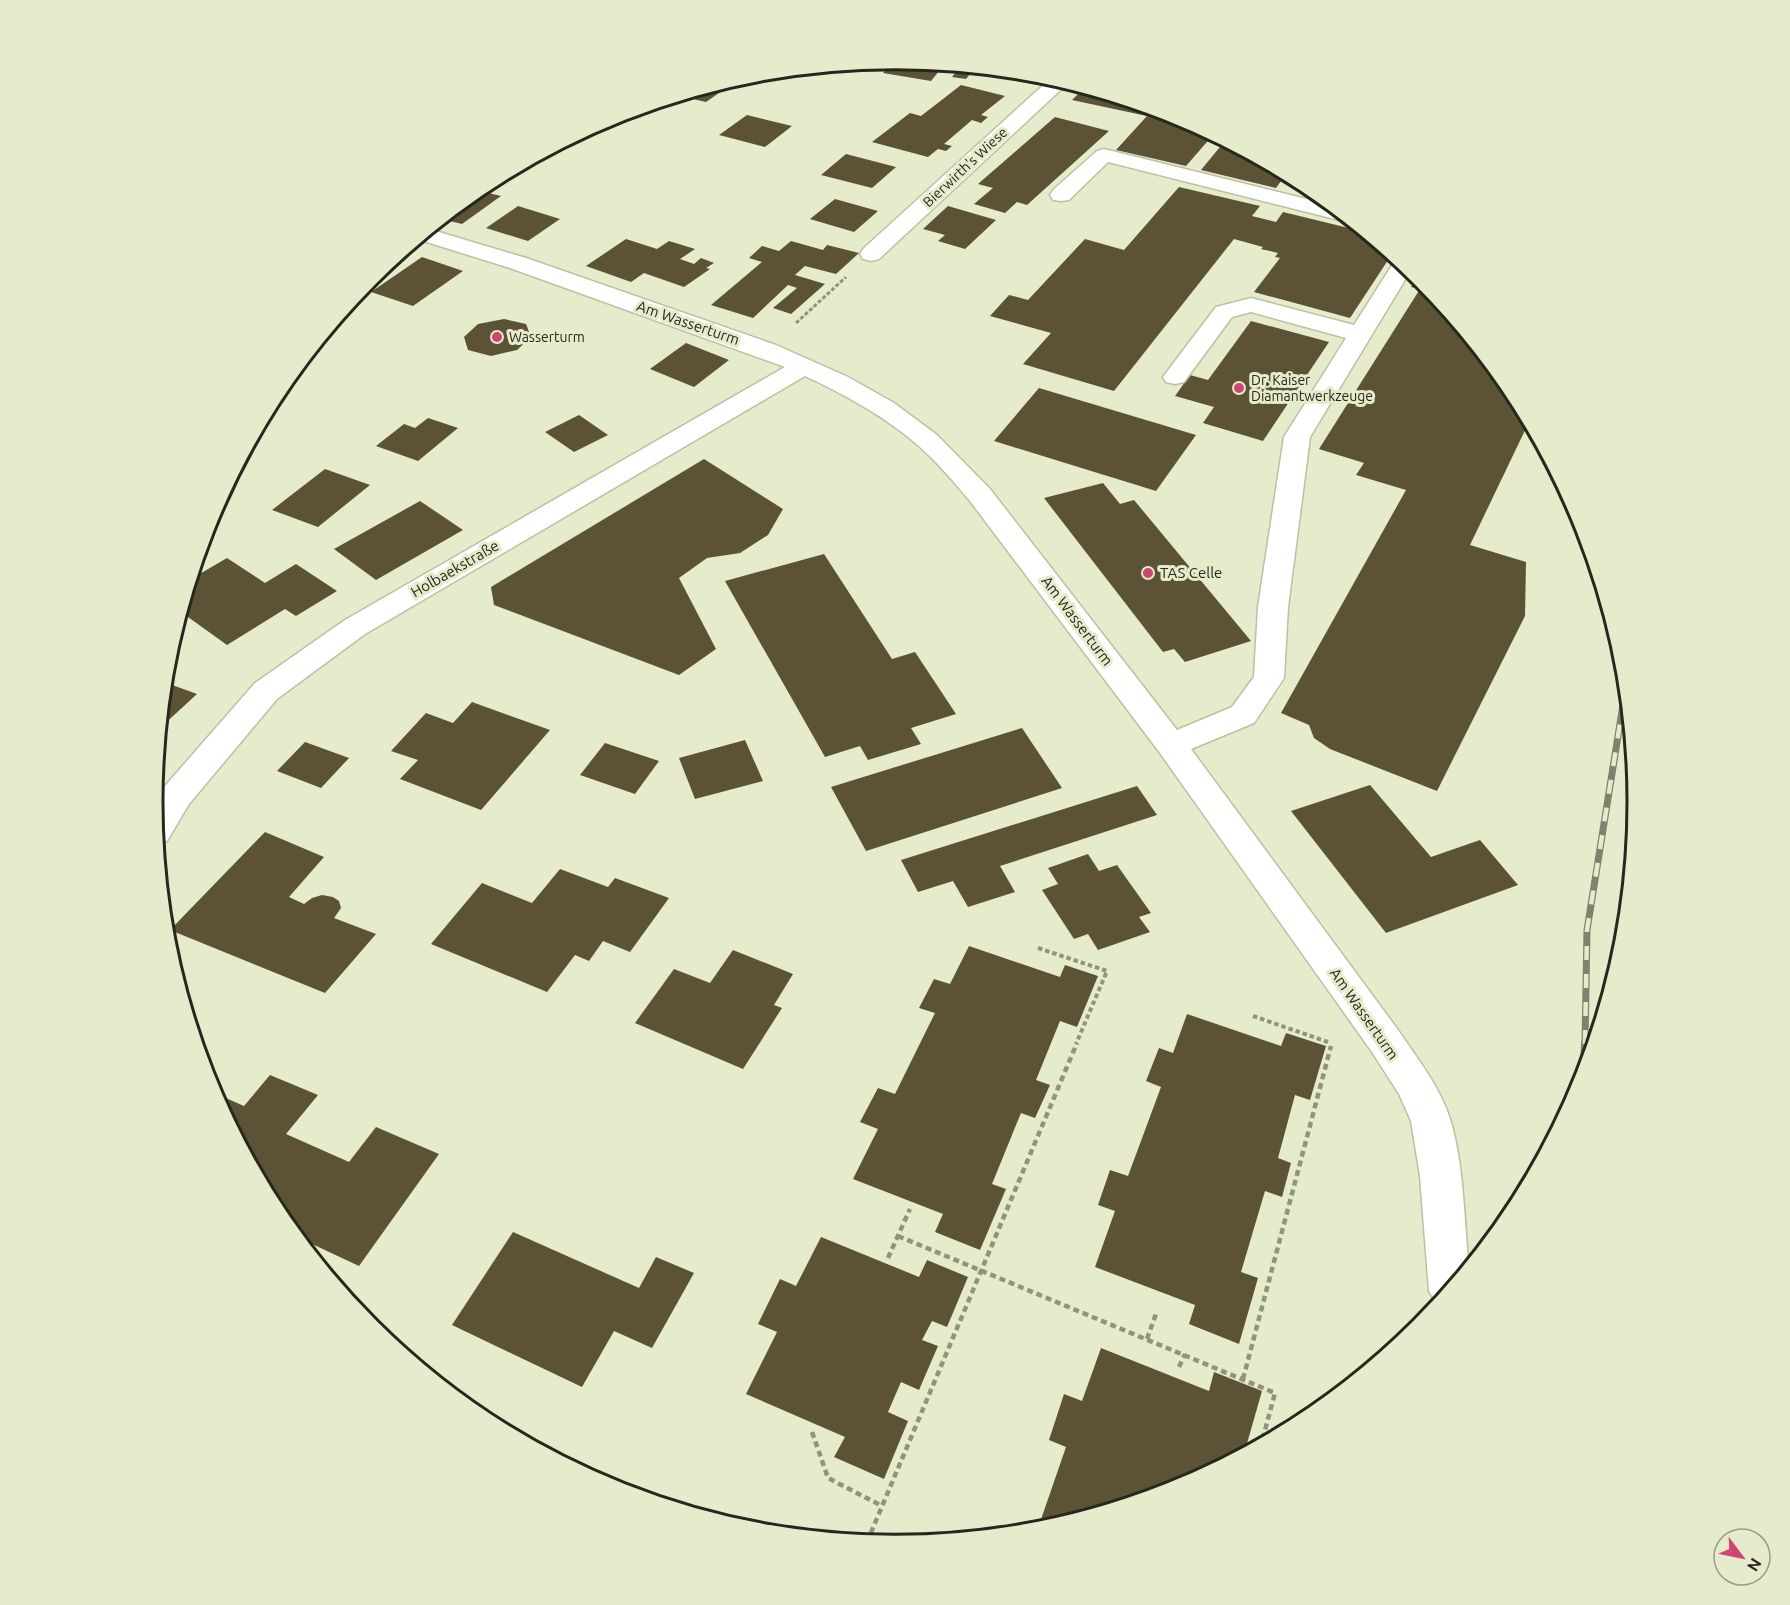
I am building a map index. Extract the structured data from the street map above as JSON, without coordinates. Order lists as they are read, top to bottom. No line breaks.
{"streets":{"street":["Bierwirth's Wiese","Am Wasserturm","Holbaekstraße"]},"crossings":[["Am Wasserturm","Holbaekstraße"]],"places":["Wasserturm","Dr. Kaiser Diamantwerkzeuge","TAS Celle"],"north":"bottom right"}
